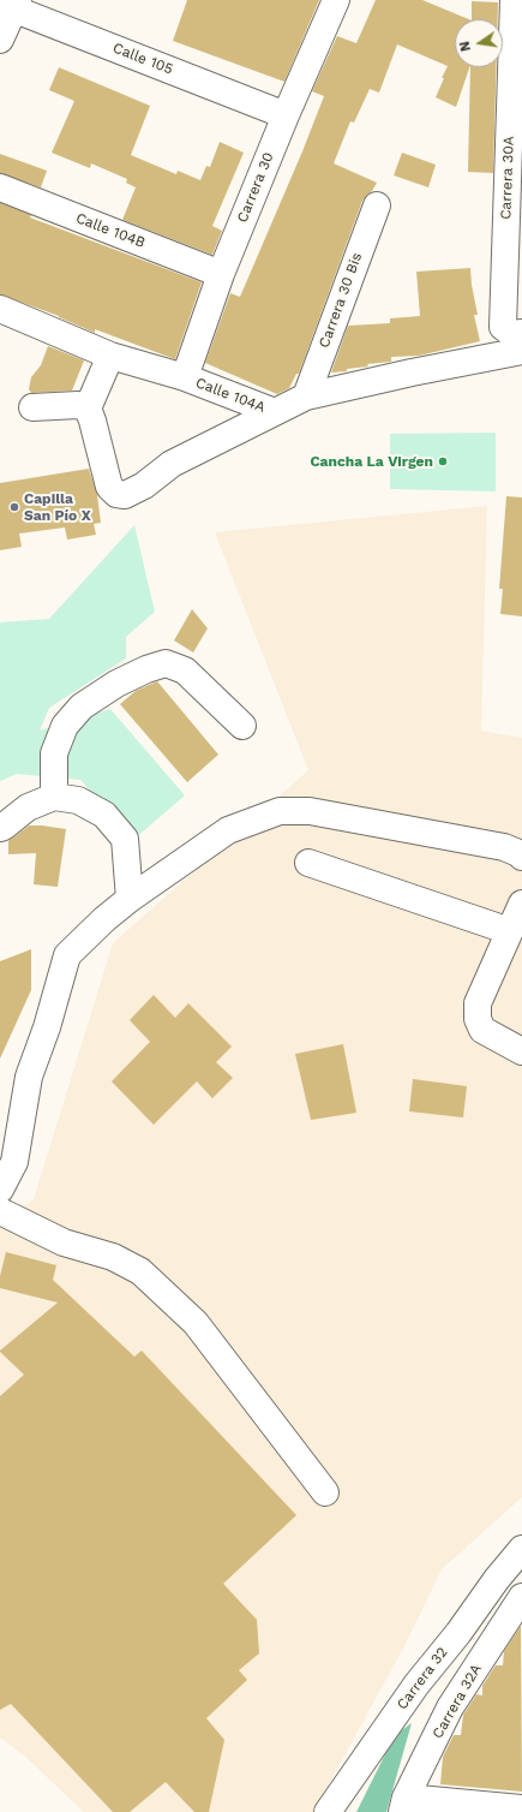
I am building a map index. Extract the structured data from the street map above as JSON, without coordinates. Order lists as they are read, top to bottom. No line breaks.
{"streets":{"street":["Calle 105","Carrera 30A","Carrera 30","Calle 104B","Carrera 30 Bis","Calle 104A","Carrera 32","Carrera 32A"]},"crossings":[["Calle 105","Carrera 30"],["Carrera 30","Calle 104B"],["Carrera 30","Calle 104A"],["Carrera 30 Bis","Calle 104A"]],"places":["Cancha La Virgen","Capilla San Pío X"],"north":"left"}
